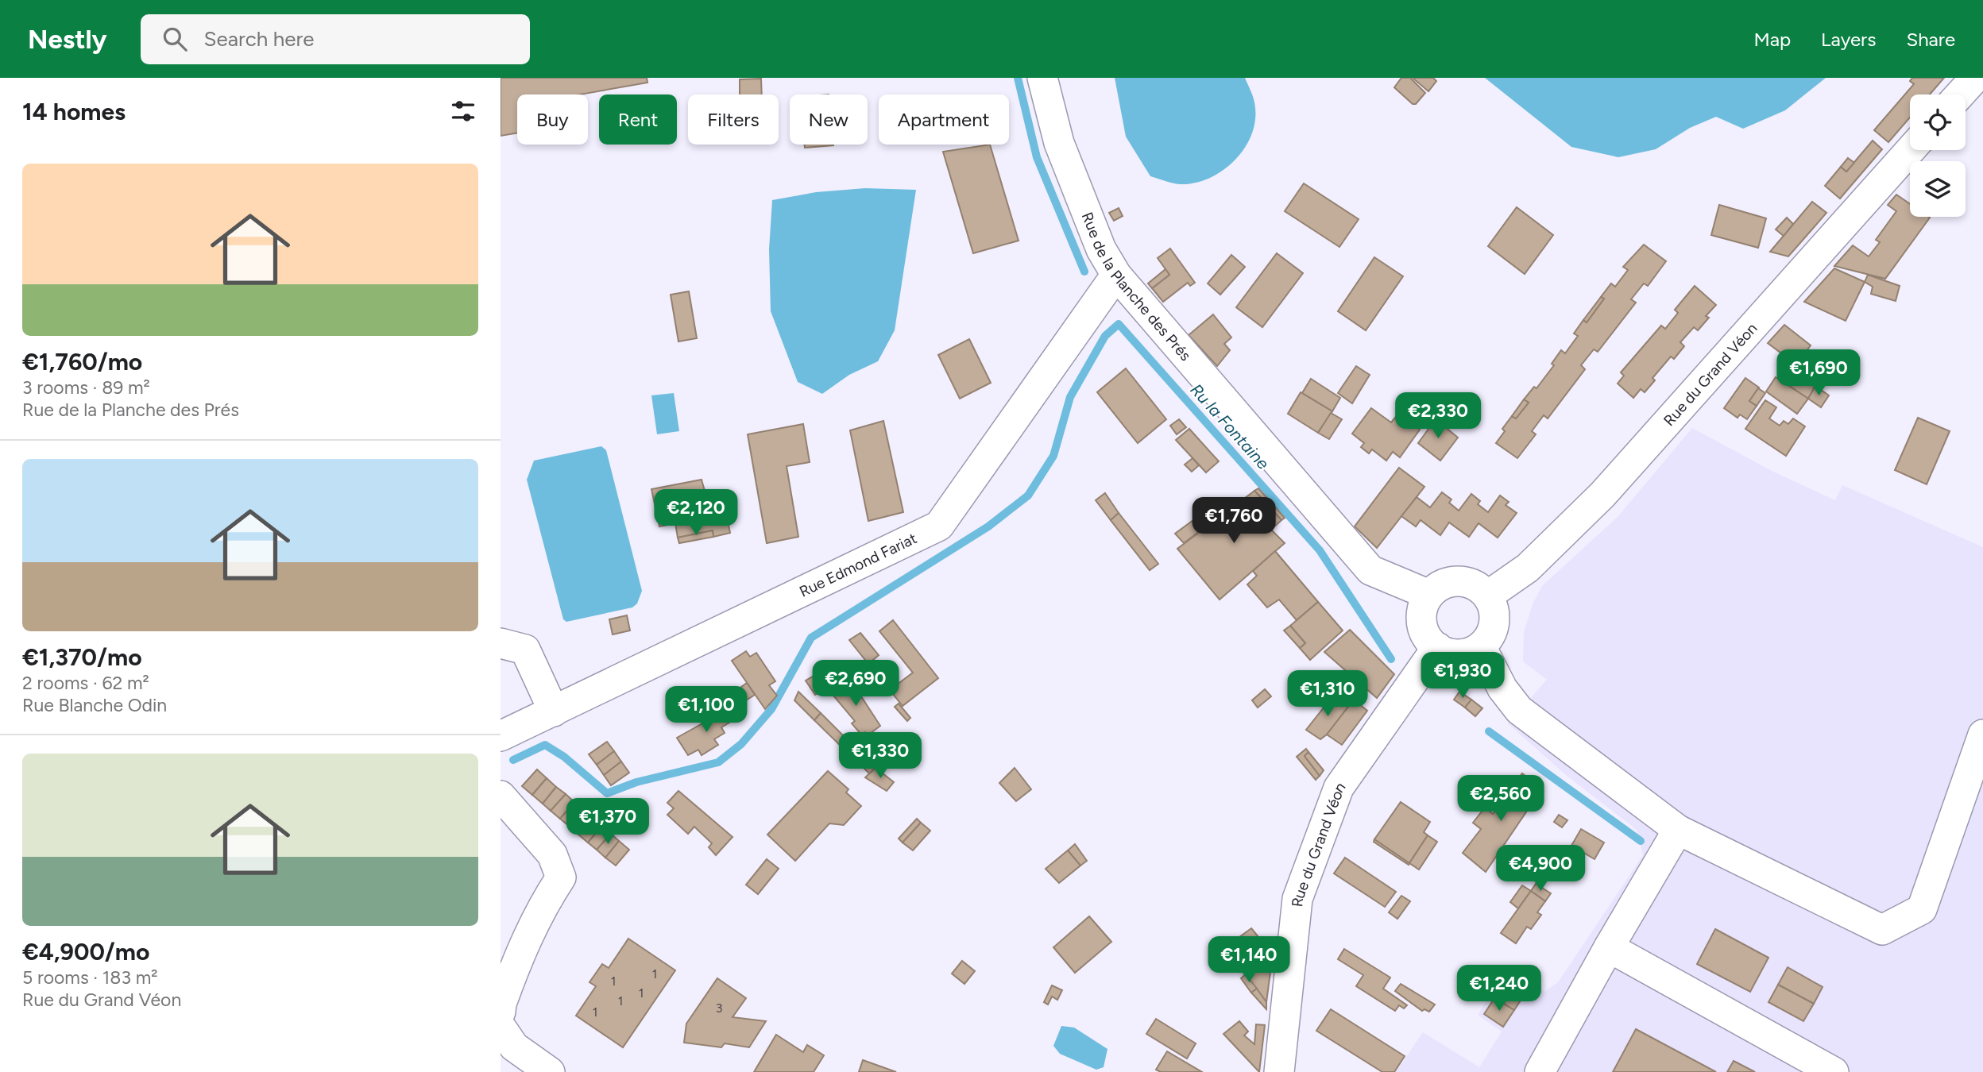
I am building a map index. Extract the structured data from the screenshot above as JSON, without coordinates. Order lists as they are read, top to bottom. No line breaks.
{"streets":{"street":["Rue de la Planche des Prés","Rue du Grand Véon","Rue Edmond Fariat"]},"crossings":[["Rue de la Planche des Prés","Rue du Grand Véon"],["Rue de la Planche des Prés","Rue Edmond Fariat"]],"water":["Ru la Fontaine"],"house_numbers":["1","1","1","1","3","1"],"page":{"header":"Nestly","search":"Search here","nav":["Map","Layers","Share"],"heading":"14 homes","chip":["Buy","Rent","Filters","New","Apartment"],"list":[{"name":"€1,760/mo","note":"3 rooms · 89 m² · Rue de la Planche des Prés"},{"name":"€1,370/mo","note":"2 rooms · 62 m² · Rue Blanche Odin"},{"name":"€4,900/mo","note":"5 rooms · 183 m² · Rue du Grand Véon"}],"price":["€1,690","€2,330","€2,120","€1,760","€1,930","€2,690","€1,310","€1,100","€1,330","€2,560","€1,370","€4,900","€1,140","€1,240"]}}
